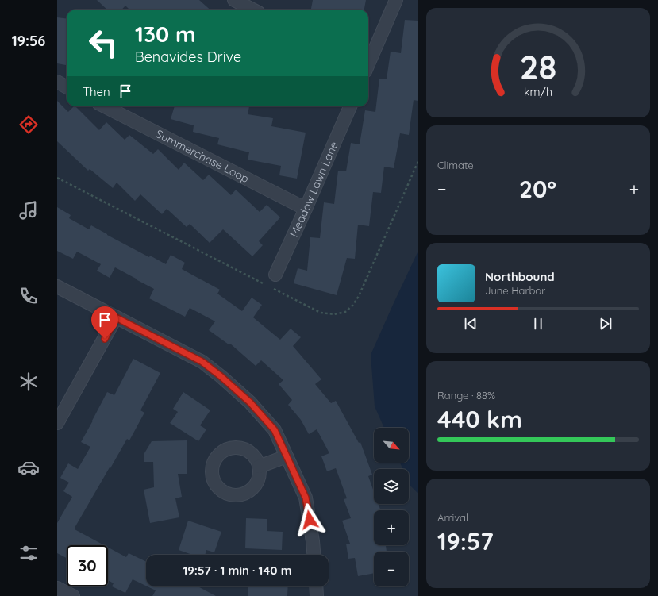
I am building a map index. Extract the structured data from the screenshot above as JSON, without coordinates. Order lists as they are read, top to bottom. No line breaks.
{"streets":{"street":["Summerchase Loop","Meadow Lawn Lane"]},"crossings":[["Summerchase Loop","Meadow Lawn Lane"]],"north":"bottom right","page":{"tabs":"19:56","turn":["130 m","Benavides Drive"],"then":"Then","tile":["Climate",["Range · 88%","440 km"],["Arrival","19:57"]],"heat":["−","20°","+"],"song":["Northbound","June Harbor"],"map_buttons":["+","−"],"limit":"30","trip":"19:57 · 1 min · 140 m","gauge":["28","km/h"]}}
